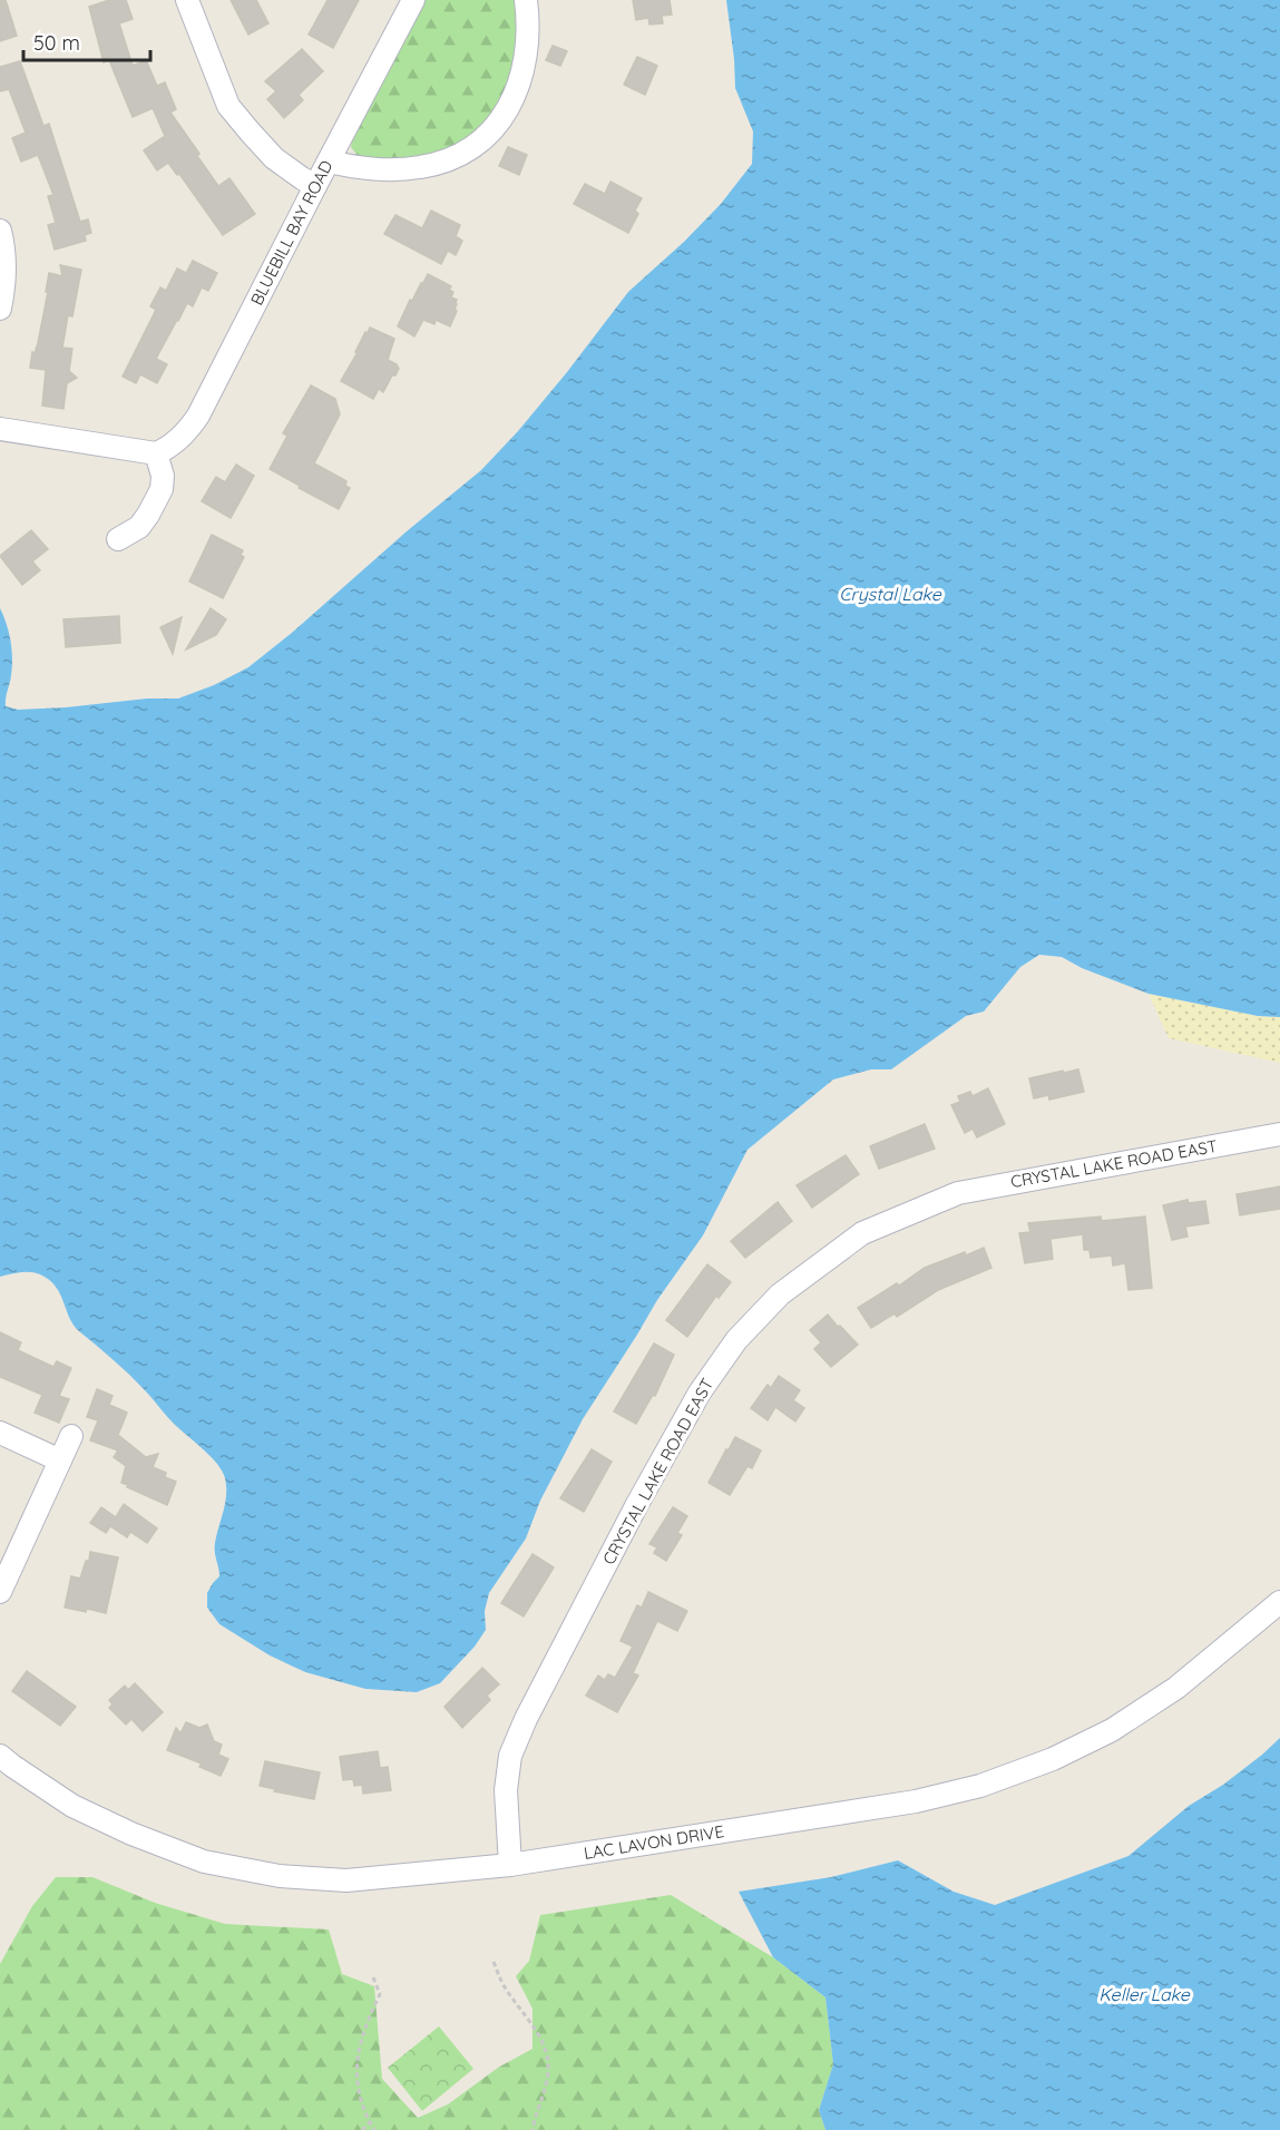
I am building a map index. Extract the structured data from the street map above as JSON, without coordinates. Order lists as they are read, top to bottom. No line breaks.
{"streets":{"street":["BLUEBILL BAY ROAD","CRYSTAL LAKE ROAD EAST","LAC LAVON DRIVE"]},"crossings":[["CRYSTAL LAKE ROAD EAST","LAC LAVON DRIVE"]],"water":["Crystal Lake","Keller Lake"],"scale_bar":"50 m"}
